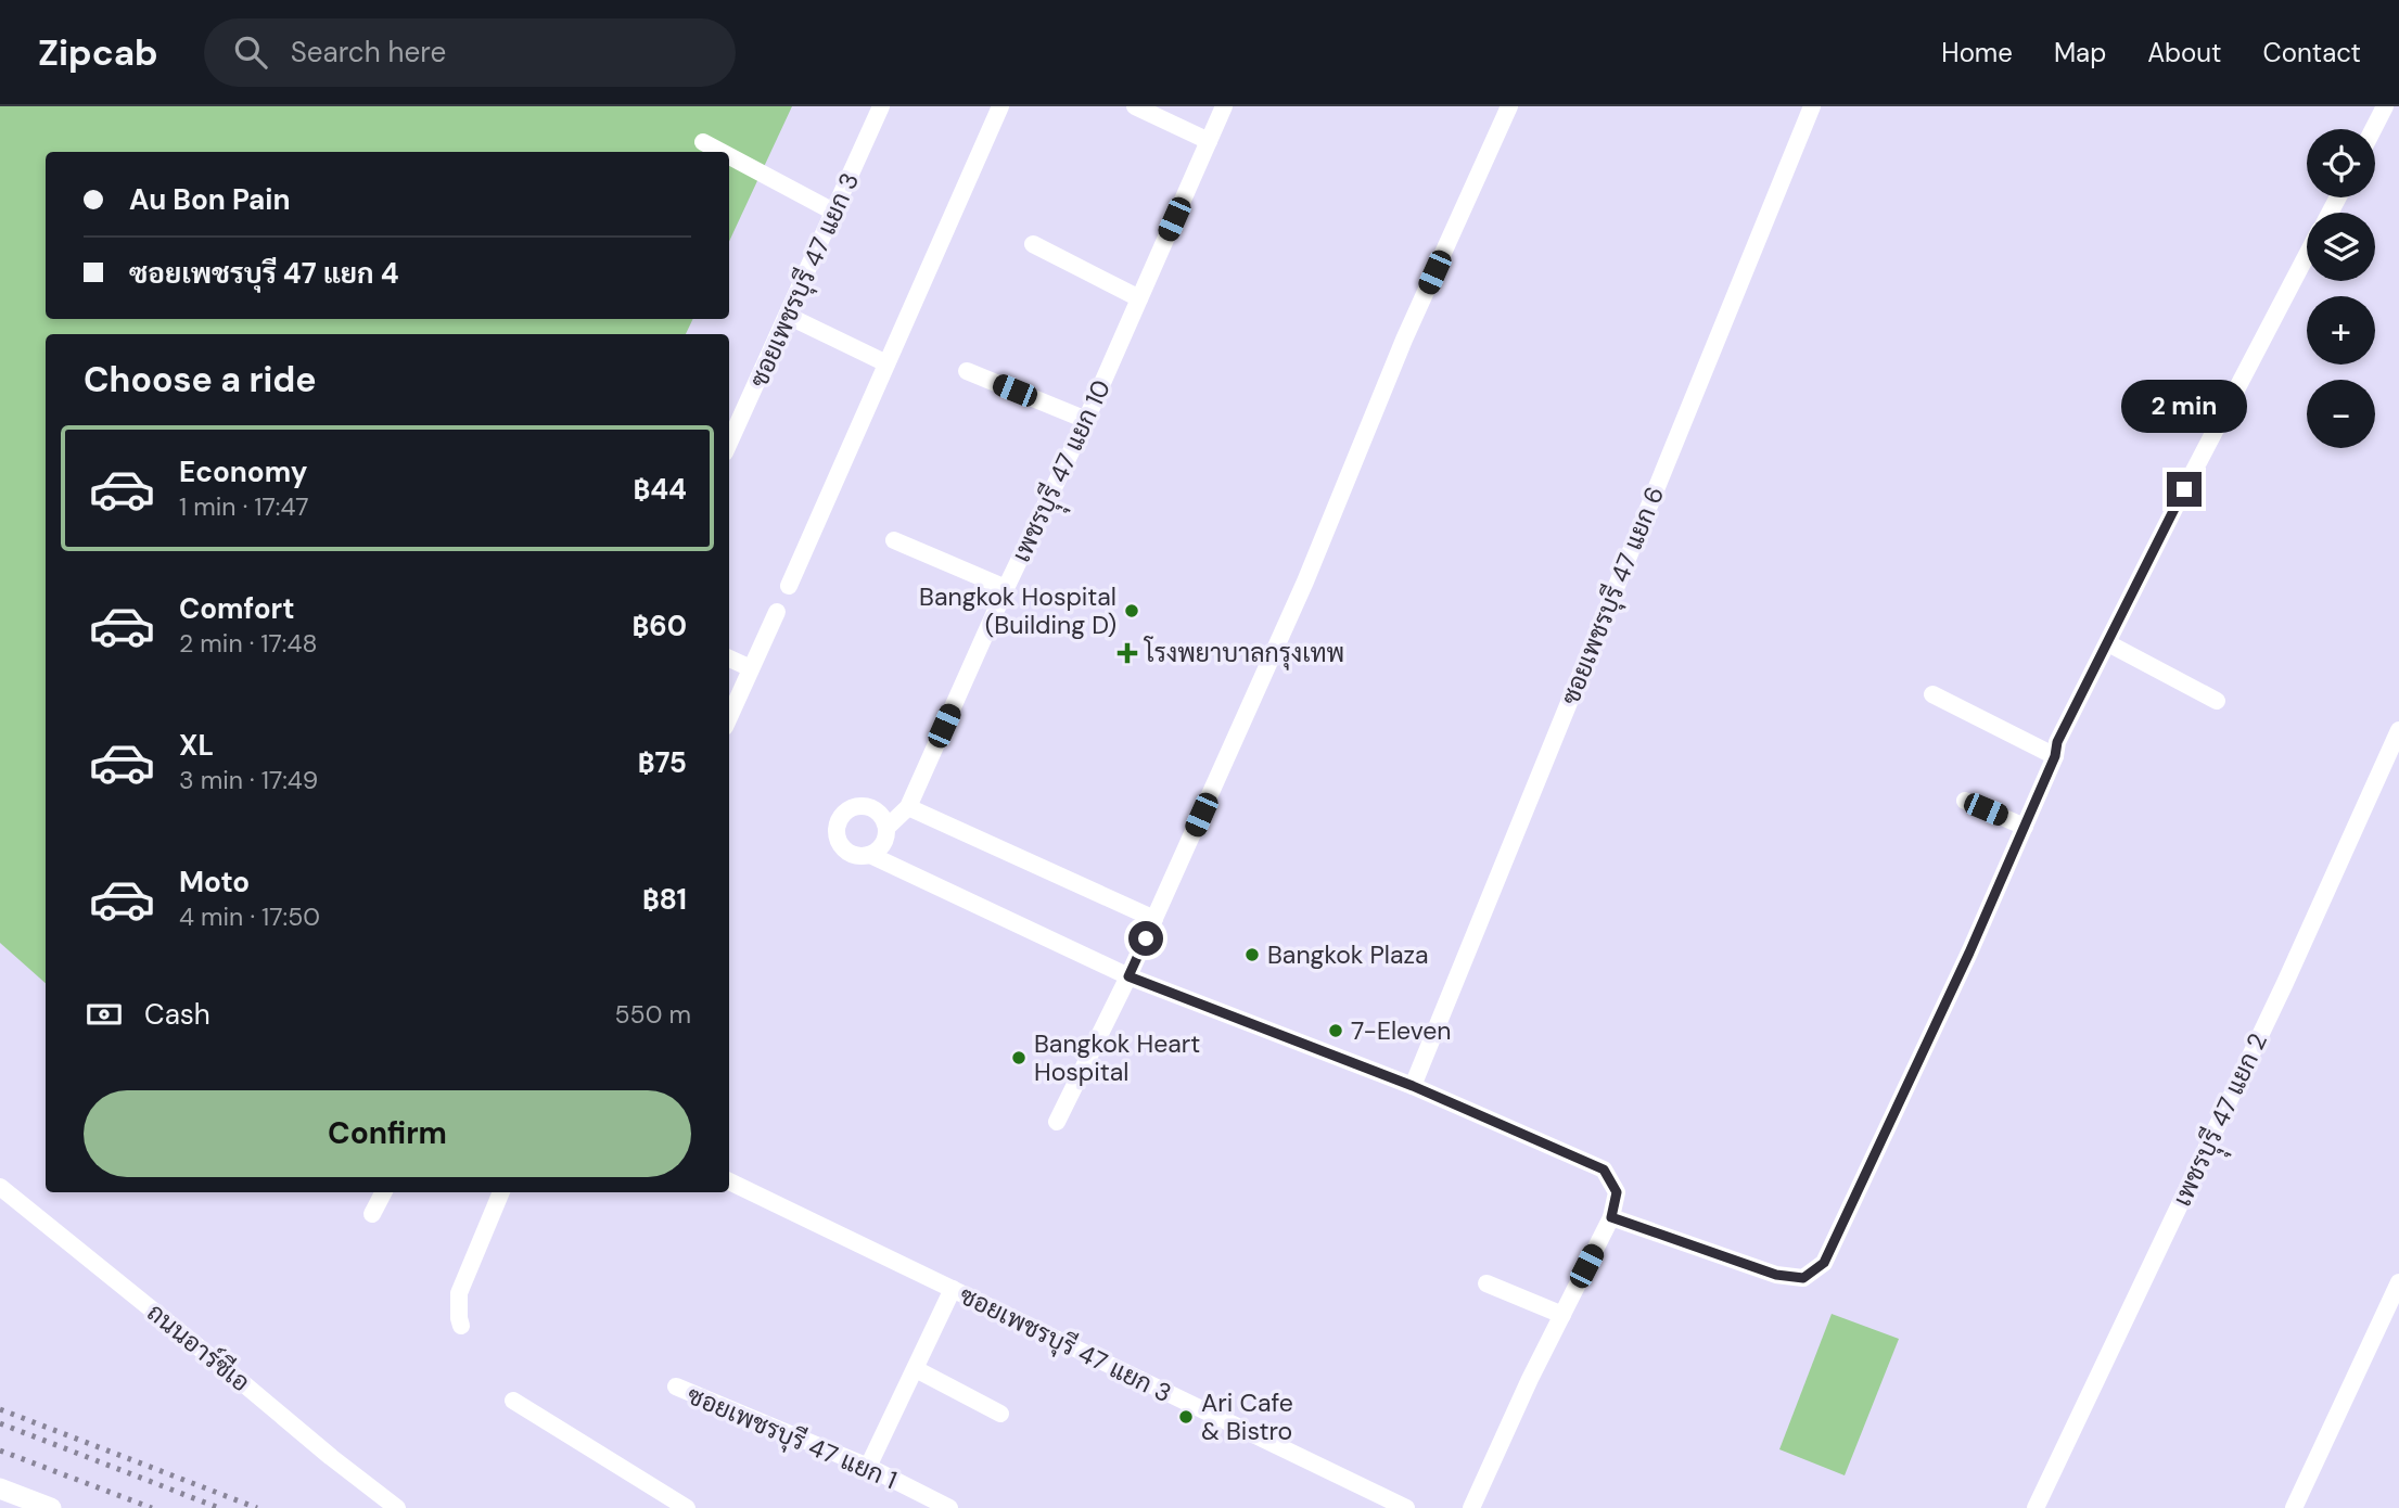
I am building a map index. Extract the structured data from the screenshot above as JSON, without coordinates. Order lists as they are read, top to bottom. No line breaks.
{"streets":{"street":["ซอยเพชรบุรี 47 แยก 3","เพชรบุุรี 47 แยก 10","ซอยเพชรบุรี 47 แยก 6","เพชรบุุรี 47 แยก 2","ถนนอาร์ซีเอ","ซอยเพชรบุรี 47 แยก 1"]},"places":{"other":["Bangkok Hospital (Building D)","Bangkok Plaza","7-Eleven","Bangkok Heart Hospital","Ari Cafe & Bistro"],"health":["โรงพยาบาลกรุงเทพ"]},"page":{"header":"Zipcab","search":"Search here","nav":["Home","Map","About","Contact"],"map_buttons":["+","−"],"banner":["Au Bon Pain","ซอยเพชรบุรี 47 แยก 4"],"heading":"Choose a ride","bubble":"2 min","list":[{"name":"Economy","note":"1 min · 17:47","value":"฿44"},{"name":"Comfort","note":"2 min · 17:48","value":"฿60"},{"name":"XL","note":"3 min · 17:49","value":"฿75"},{"name":"Moto","note":"4 min · 17:50","value":"฿81"}],"pay":["Cash","550 m"],"buttons":"Confirm"}}
